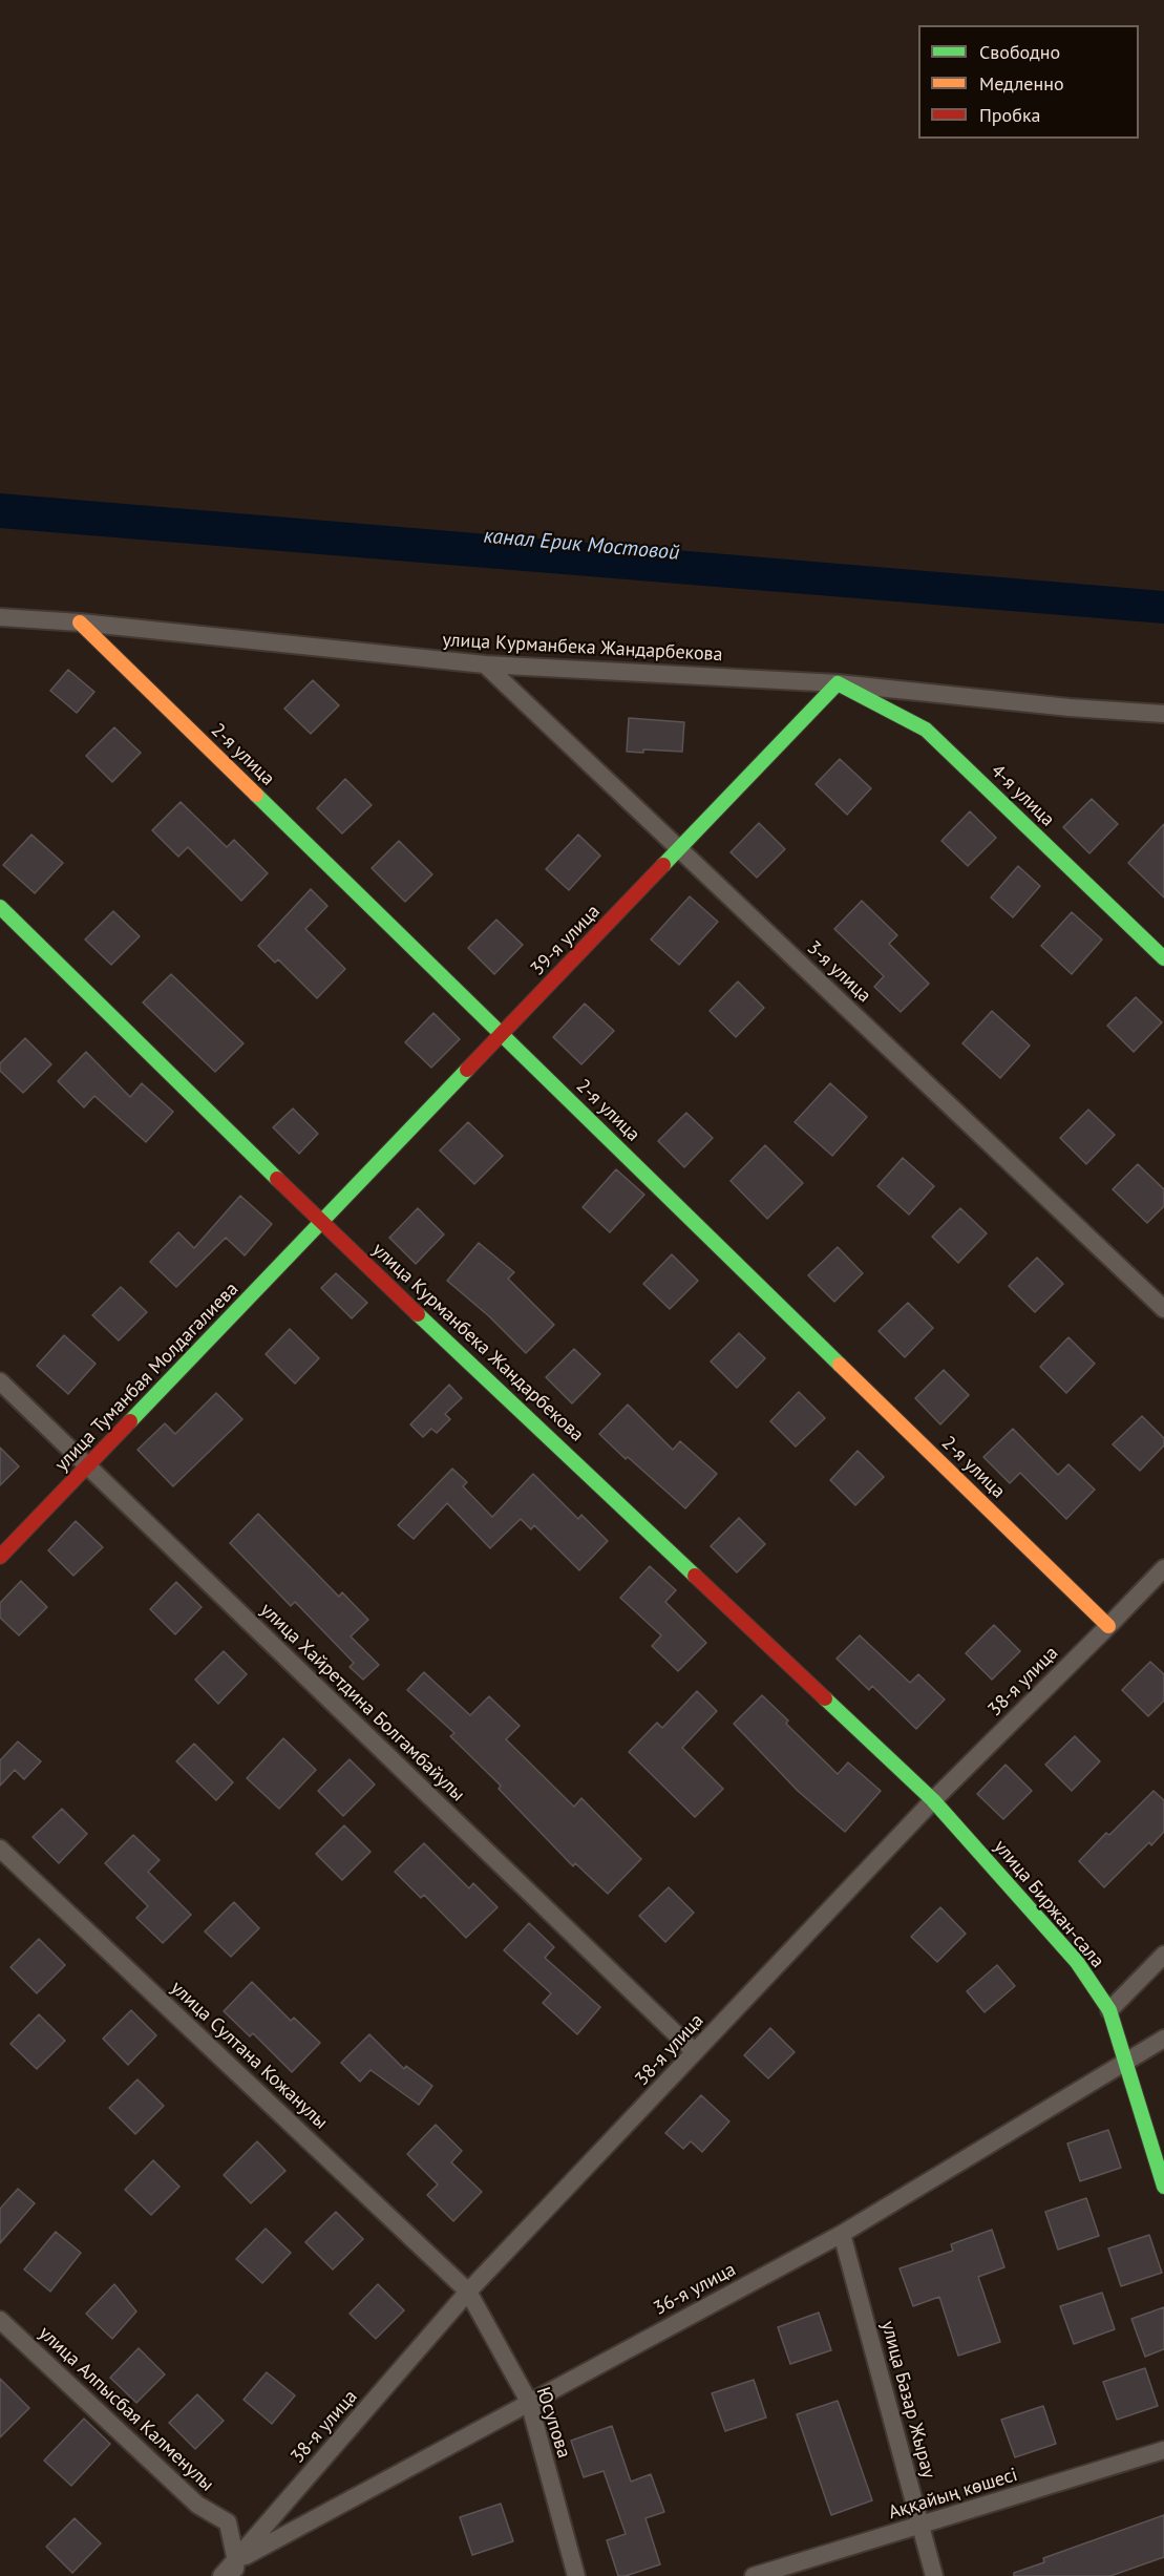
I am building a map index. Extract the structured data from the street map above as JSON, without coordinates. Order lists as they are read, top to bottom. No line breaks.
{"streets":{"street":["улица Курманбека Жандарбекова","2-я улица","4-я улица","39-я улица","3-я улица","улица Туманбая Молдагалиева","38-я улица","улица Хайретдина Болгамбайулы","улица Биржан-сала","улица Султана Кожанулы","36-я улица","улица Базар Жырау","улица Алпысбая Калменулы","Юсупова","Аққайың көшесі"]},"crossings":[["улица Курманбека Жандарбекова","2-я улица"],["улица Курманбека Жандарбекова","4-я улица"],["улица Курманбека Жандарбекова","39-я улица"],["улица Курманбека Жандарбекова","3-я улица"],["улица Курманбека Жандарбекова","улица Туманбая Молдагалиева"],["улица Курманбека Жандарбекова","38-я улица"],["улица Курманбека Жандарбекова","улица Биржан-сала"],["2-я улица","39-я улица"],["2-я улица","38-я улица"],["4-я улица","39-я улица"],["39-я улица","3-я улица"],["39-я улица","улица Туманбая Молдагалиева"],["улица Туманбая Молдагалиева","улица Хайретдина Болгамбайулы"],["38-я улица","улица Хайретдина Болгамбайулы"],["38-я улица","улица Биржан-сала"],["38-я улица","улица Султана Кожанулы"],["38-я улица","36-я улица"],["38-я улица","улица Алпысбая Калменулы"],["38-я улица","Юсупова"],["улица Биржан-сала","36-я улица"],["улица Султана Кожанулы","Юсупова"],["36-я улица","улица Базар Жырау"],["36-я улица","улица Алпысбая Калменулы"],["36-я улица","Юсупова"],["улица Базар Жырау","Аққайың көшесі"]],"water":["канал Ерик Мостовой"],"legend":["Свободно","Медленно","Пробка"]}
